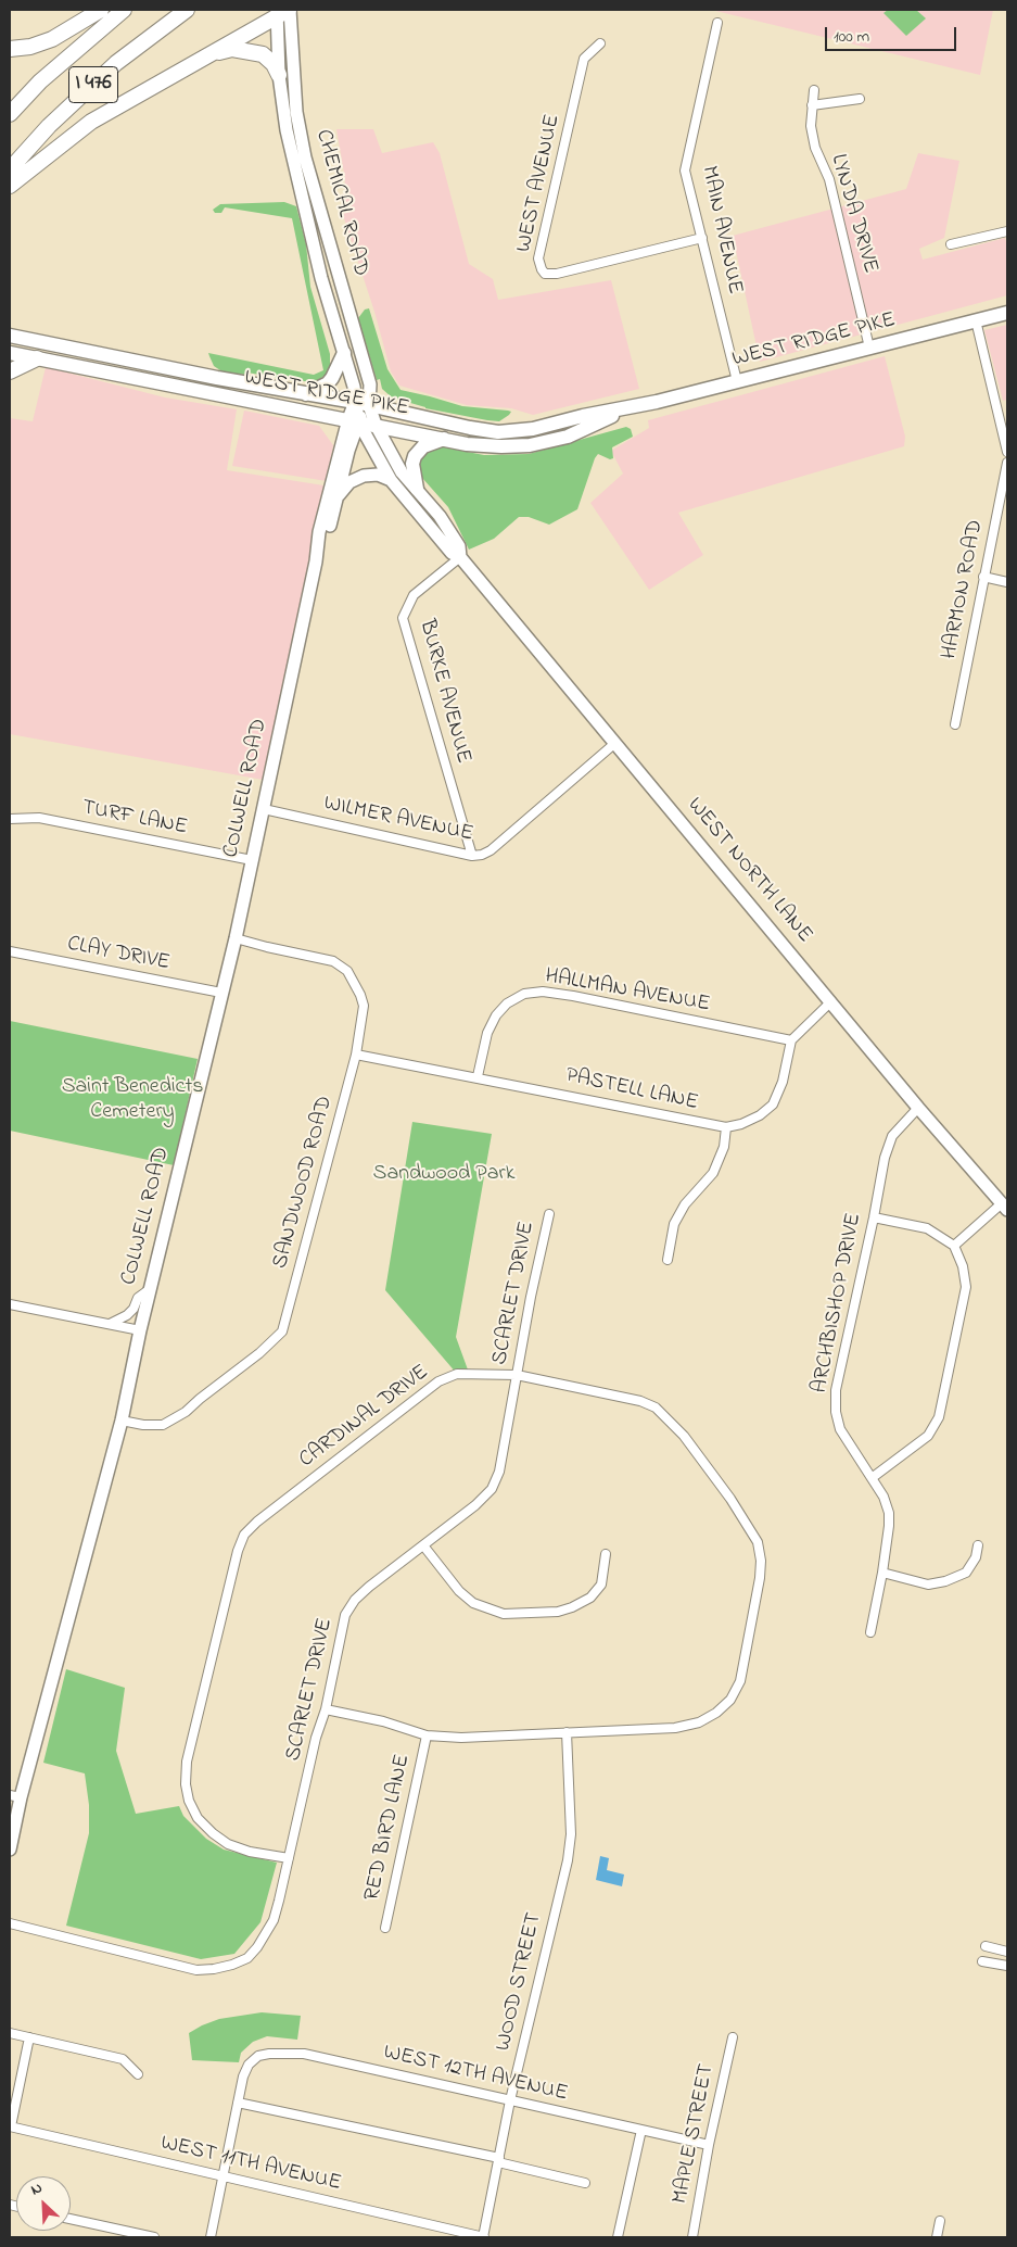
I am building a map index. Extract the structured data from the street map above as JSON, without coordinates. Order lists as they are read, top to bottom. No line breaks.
{"streets":{"highway":["I 476"],"main road":["CHEMICAL ROAD","WEST RIDGE PIKE","COLWELL ROAD","WEST NORTH LANE"],"street":["WEST AVENUE","LYNDA DRIVE","MAIN AVENUE","HARMON ROAD","BURKE AVENUE","TURF LANE","WILMER AVENUE","CLAY DRIVE","HALLMAN AVENUE","PASTELL LANE","SANDWOOD ROAD","SCARLET DRIVE","ARCHBISHOP DRIVE","CARDINAL DRIVE","RED BIRD LANE","WOOD STREET","WEST 12TH AVENUE","MAPLE STREET","WEST 11TH AVENUE"]},"crossings":[["WEST AVENUE","MAIN AVENUE"],["CHEMICAL ROAD","WEST RIDGE PIKE"],["CHEMICAL ROAD","WEST NORTH LANE"],["LYNDA DRIVE","WEST RIDGE PIKE"],["MAIN AVENUE","WEST RIDGE PIKE"],["WEST RIDGE PIKE","COLWELL ROAD"],["WEST RIDGE PIKE","WEST NORTH LANE"],["BURKE AVENUE","WILMER AVENUE"],["BURKE AVENUE","WEST NORTH LANE"],["COLWELL ROAD","TURF LANE"],["COLWELL ROAD","WILMER AVENUE"],["COLWELL ROAD","WEST NORTH LANE"],["COLWELL ROAD","CLAY DRIVE"],["COLWELL ROAD","SANDWOOD ROAD"],["WILMER AVENUE","WEST NORTH LANE"],["WEST NORTH LANE","ARCHBISHOP DRIVE"],["HALLMAN AVENUE","PASTELL LANE"],["PASTELL LANE","SANDWOOD ROAD"],["SCARLET DRIVE","CARDINAL DRIVE"],["CARDINAL DRIVE","RED BIRD LANE"],["CARDINAL DRIVE","WOOD STREET"],["WOOD STREET","WEST 12TH AVENUE"],["WOOD STREET","WEST 11TH AVENUE"],["WEST 12TH AVENUE","MAPLE STREET"]],"parks":["Saint Benedicts Cemetery","Sandwood Park"],"scale_bar":"100 m","north":"top left"}
